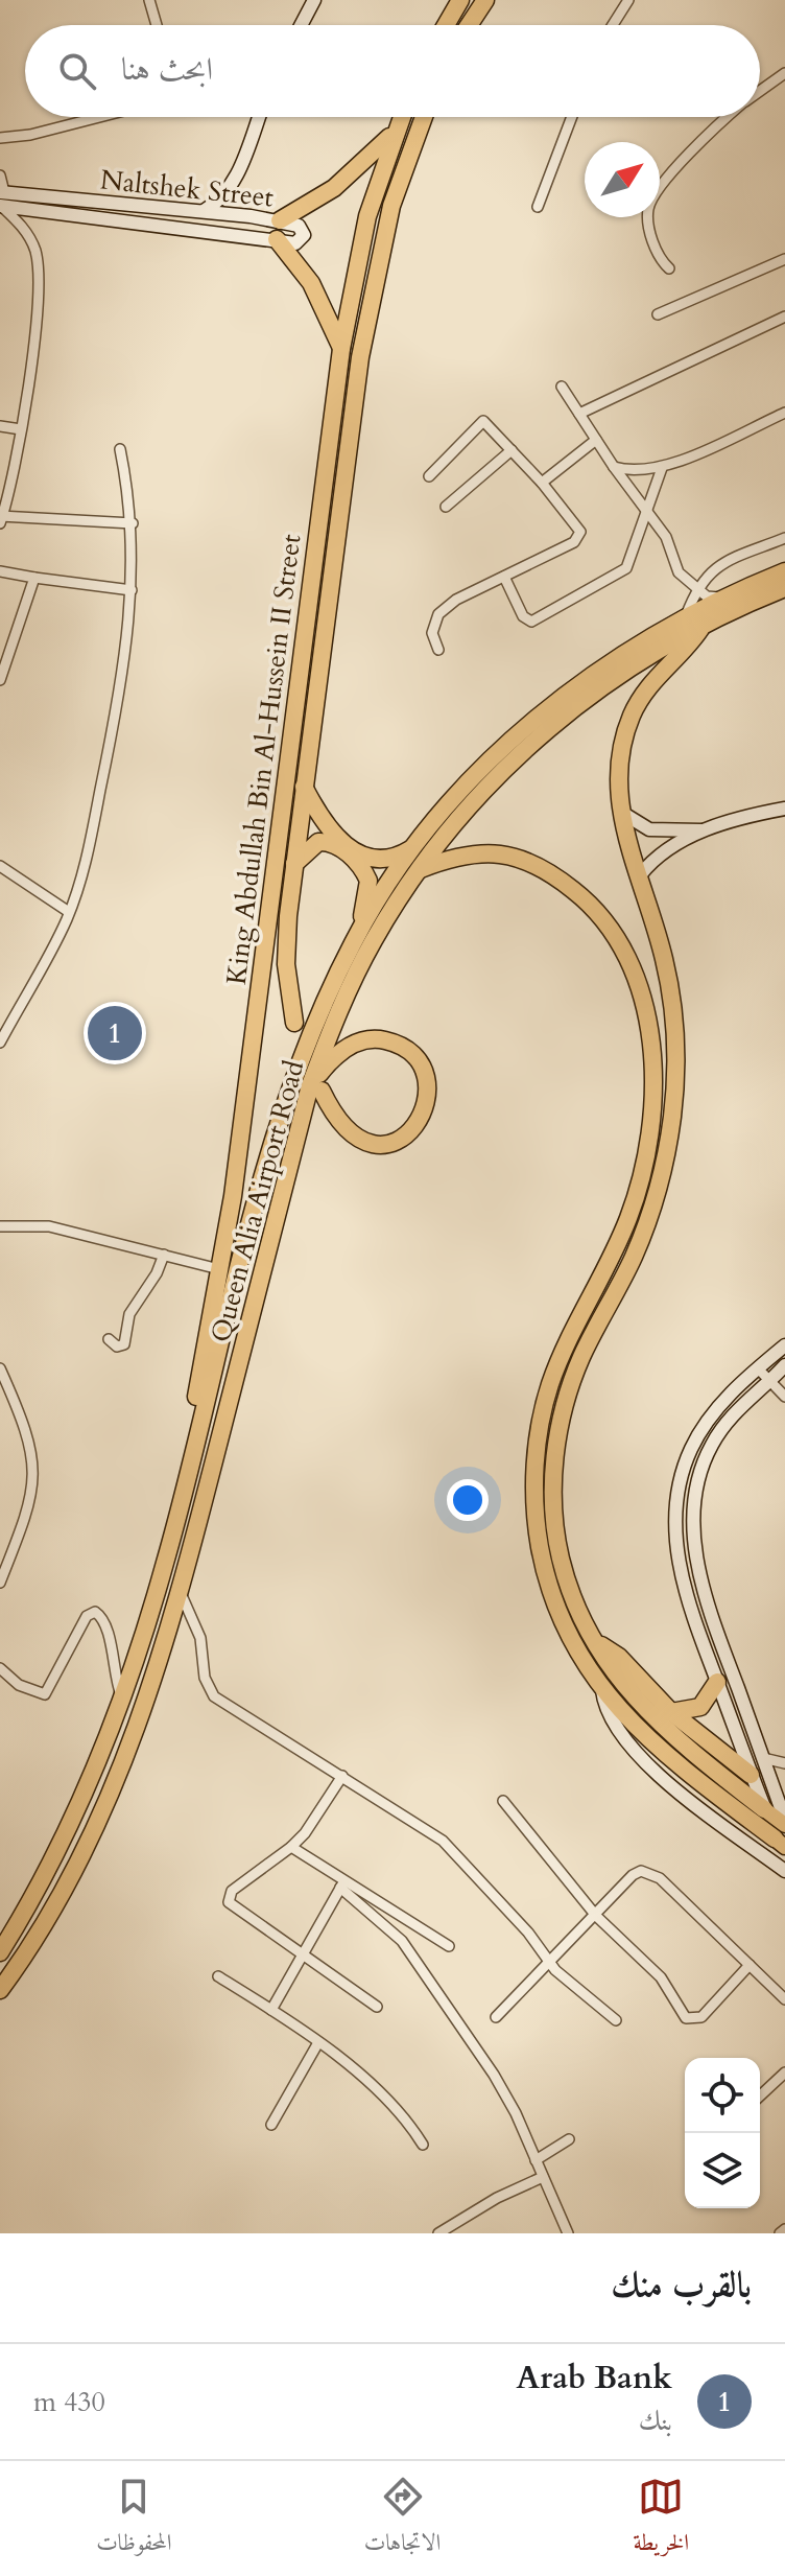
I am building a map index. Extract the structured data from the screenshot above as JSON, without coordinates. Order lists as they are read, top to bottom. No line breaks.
{"streets":{"highway":["King Abdullah Bin Al-Hussein II Street","Queen Alia Airport Road"],"street":["Naltshek Street"]},"crossings":[["King Abdullah Bin Al-Hussein II Street","Queen Alia Airport Road"]],"north":"top right","page":{"search":"ابحث هنا","pins":"1","heading":"بالقرب منك","list":[{"mark":"1","name":"Arab Bank","note":"بنك","value":"430 m"}],"nav":["الخريطة","الاتجاهات","المحفوظات"]}}
